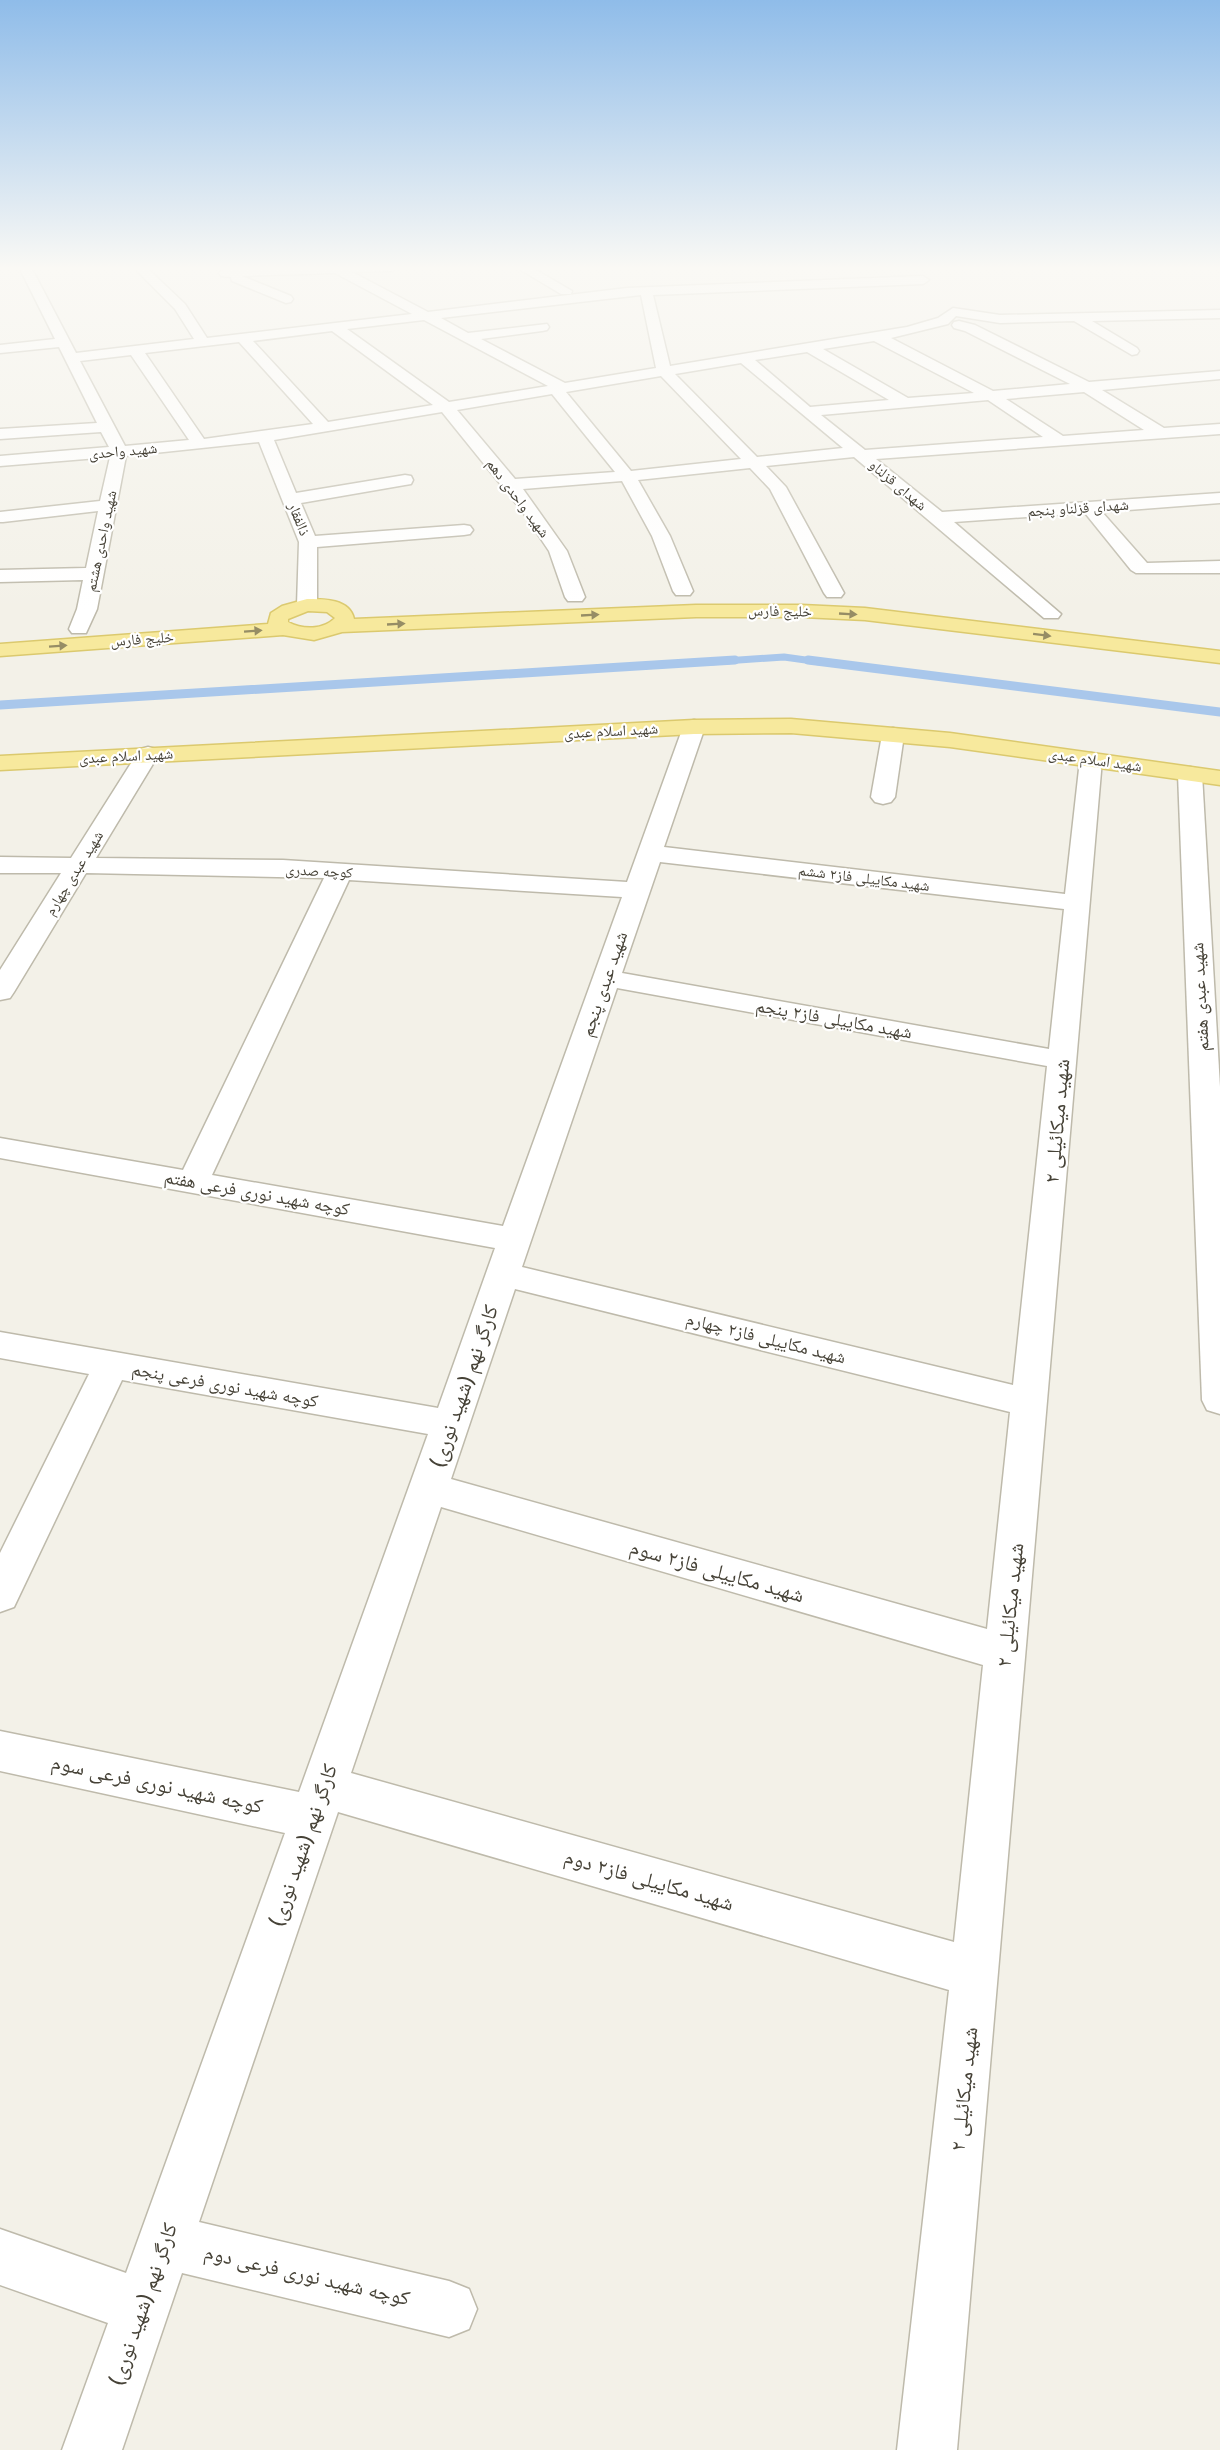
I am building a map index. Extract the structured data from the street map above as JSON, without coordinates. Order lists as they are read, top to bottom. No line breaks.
{"streets":{"main road":["خلیج فارس","شهید اسلام عبدی"],"street":["شهید واحدی","شهدای قزلناو","شهید واحدی دهم","شهدای قزلناو پنجم","ذالفقار","شهید واحدی هشتم","کوچه صدری","شهید عبدی چهارم","شهید مکاییلی فاز۲ ششم","شهید عبدی پنجم","شهید عبدی هفتم","شهید مکاییلی فاز۲ پنجم","شهید میکائیلی ۲","کوچه شهید نوری فرعی هفتم","شهید مکاییلی فاز۲ چهارم","کوچه شهید نوری فرعی پنجم","کارگر نهم (شهید نوری)","شهید مکاییلی فاز۲ سوم","کوچه شهید نوری فرعی سوم","شهید مکاییلی فاز۲ دوم","کوچه شهید نوری فرعی دوم"]},"crossings":[["شهید واحدی","شهید واحدی دهم"],["شهید واحدی","ذالفقار"],["شهید واحدی","شهید واحدی هشتم"],["شهدای قزلناو","شهدای قزلناو پنجم"],["شهید واحدی هشتم","خلیج فارس"],["شهید اسلام عبدی","شهید عبدی چهارم"],["شهید اسلام عبدی","شهید عبدی پنجم"],["شهید اسلام عبدی","شهید عبدی هفتم"],["شهید اسلام عبدی","شهید میکائیلی ۲"],["کوچه صدری","شهید عبدی چهارم"],["کوچه صدری","شهید عبدی پنجم"],["شهید مکاییلی فاز۲ ششم","شهید عبدی پنجم"],["شهید مکاییلی فاز۲ ششم","شهید میکائیلی ۲"],["شهید عبدی پنجم","شهید مکاییلی فاز۲ پنجم"],["شهید عبدی پنجم","کوچه شهید نوری فرعی هفتم"],["شهید عبدی پنجم","شهید مکاییلی فاز۲ چهارم"],["شهید عبدی پنجم","کارگر نهم (شهید نوری)"],["شهید مکاییلی فاز۲ پنجم","شهید میکائیلی ۲"],["شهید میکائیلی ۲","شهید مکاییلی فاز۲ چهارم"],["شهید میکائیلی ۲","شهید مکاییلی فاز۲ سوم"],["شهید میکائیلی ۲","شهید مکاییلی فاز۲ دوم"],["کوچه شهید نوری فرعی هفتم","شهید مکاییلی فاز۲ چهارم"],["کوچه شهید نوری فرعی هفتم","کارگر نهم (شهید نوری)"],["شهید مکاییلی فاز۲ چهارم","کارگر نهم (شهید نوری)"],["کوچه شهید نوری فرعی پنجم","کارگر نهم (شهید نوری)"],["کارگر نهم (شهید نوری)","شهید مکاییلی فاز۲ سوم"],["کارگر نهم (شهید نوری)","کوچه شهید نوری فرعی سوم"],["کارگر نهم (شهید نوری)","شهید مکاییلی فاز۲ دوم"],["کارگر نهم (شهید نوری)","کوچه شهید نوری فرعی دوم"],["کوچه شهید نوری فرعی سوم","شهید مکاییلی فاز۲ دوم"]]}
